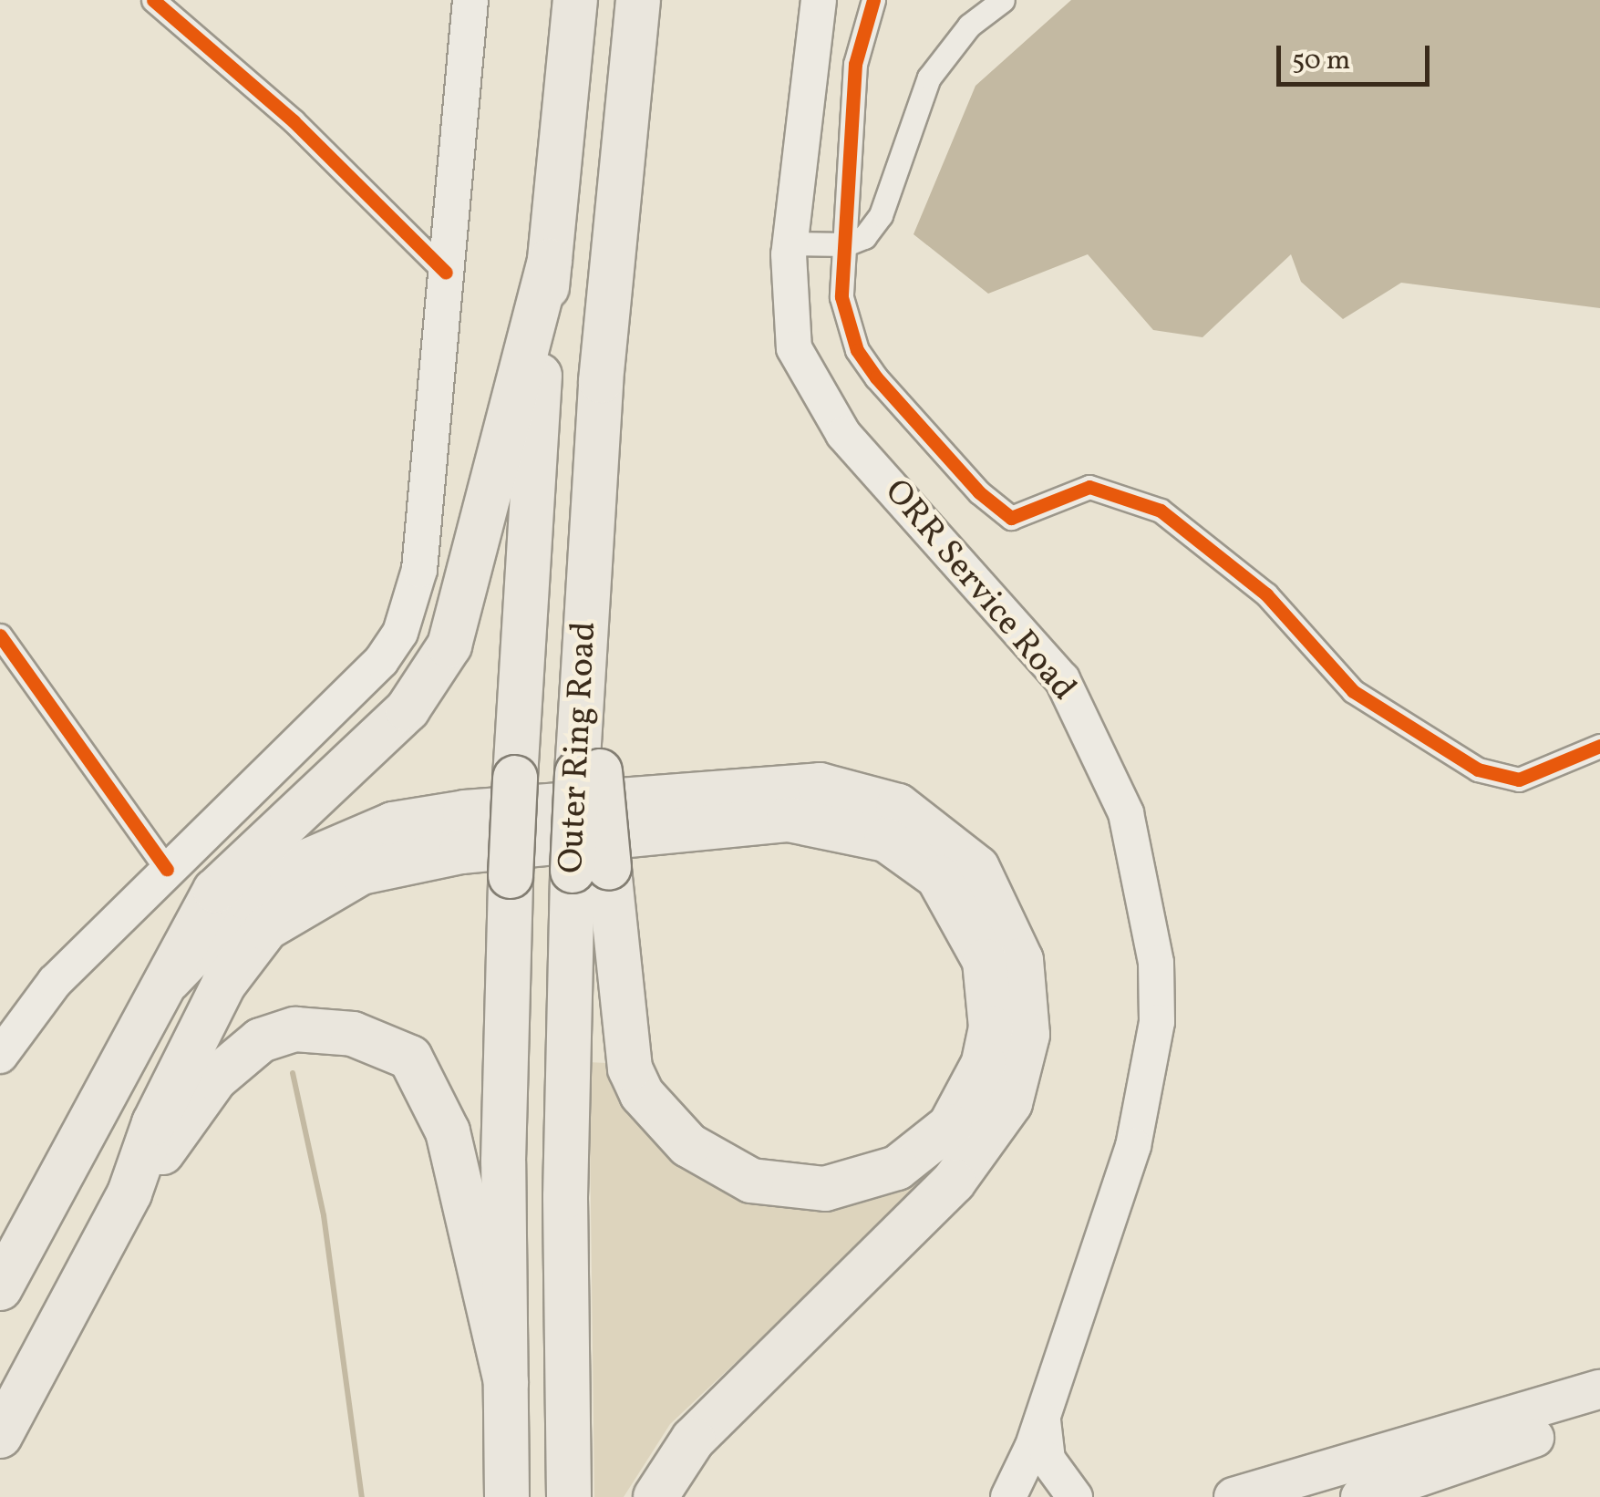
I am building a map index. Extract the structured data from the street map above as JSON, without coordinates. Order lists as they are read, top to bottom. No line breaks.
{"streets":{"highway":["Outer Ring Road"],"main road":["ORR Service Road"]},"scale_bar":"50 m"}
